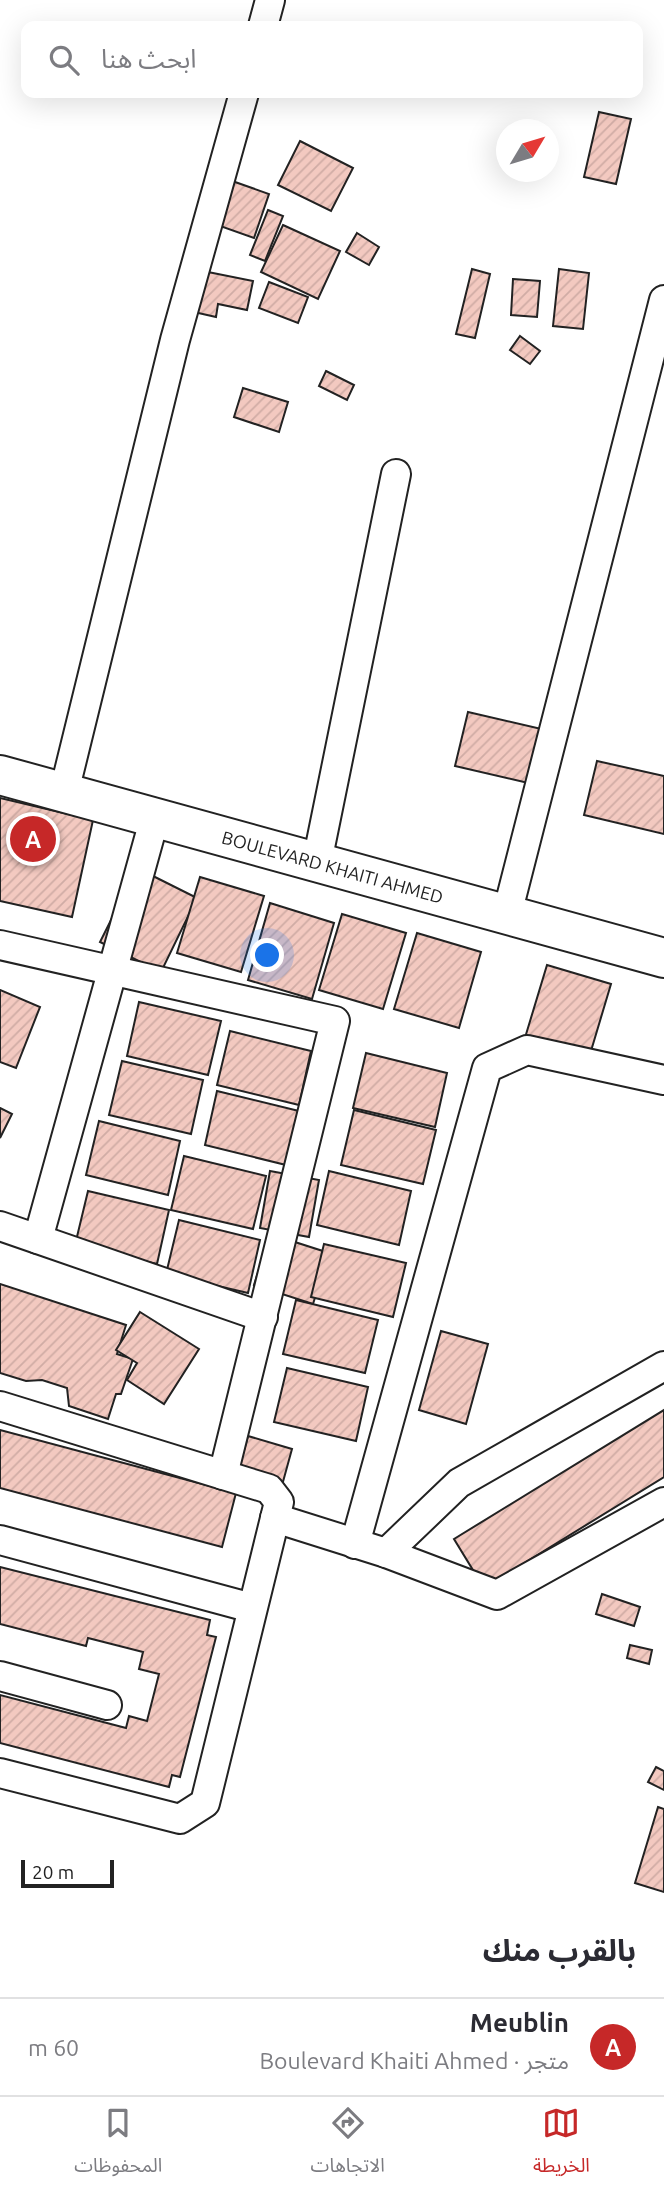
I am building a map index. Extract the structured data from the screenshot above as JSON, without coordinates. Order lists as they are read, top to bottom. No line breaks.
{"streets":{"highway":["BOULEVARD KHAITI AHMED"]},"scale_bar":"20 m","north":"top right","page":{"search":"ابحث هنا","pins":"A","scale":"20 m","heading":"بالقرب منك","list":[{"mark":"A","name":"Meublin","note":"متجر · Boulevard Khaiti Ahmed","value":"60 m"}],"nav":["الخريطة","الاتجاهات","المحفوظات"]}}
